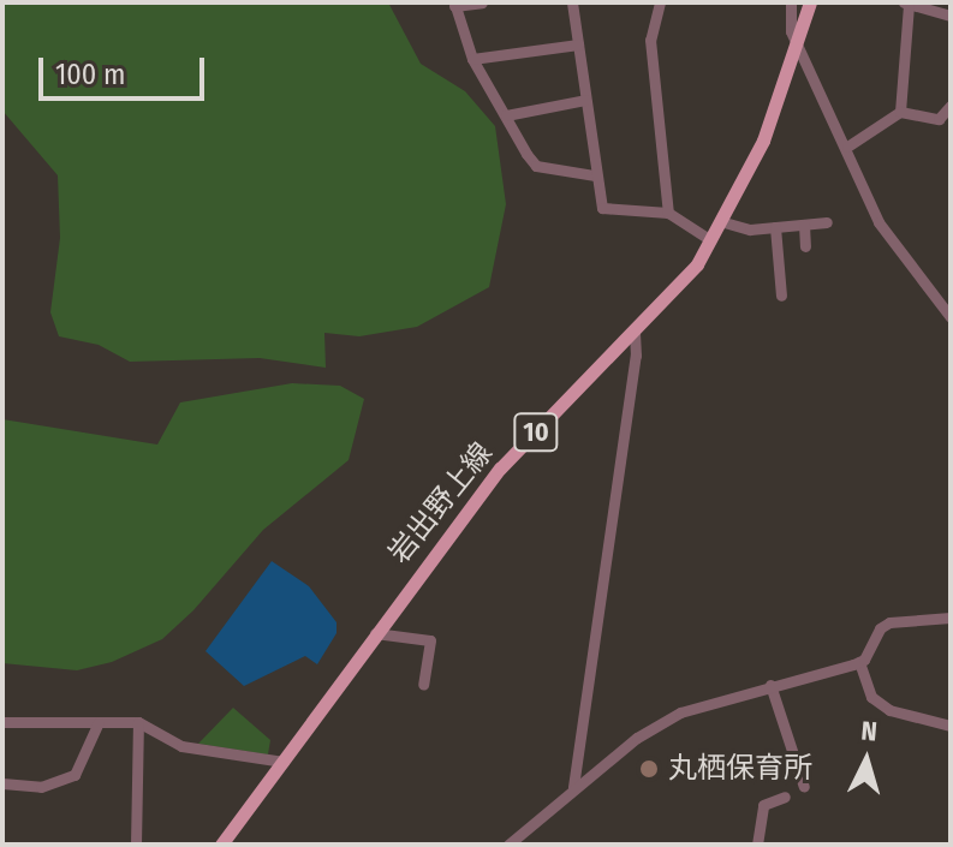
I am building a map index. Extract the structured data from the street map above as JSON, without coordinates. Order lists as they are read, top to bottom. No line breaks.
{"streets":{"main road":["10","岩出野上線"]},"places":["丸栖保育所"],"scale_bar":"100 m","north":"top"}
